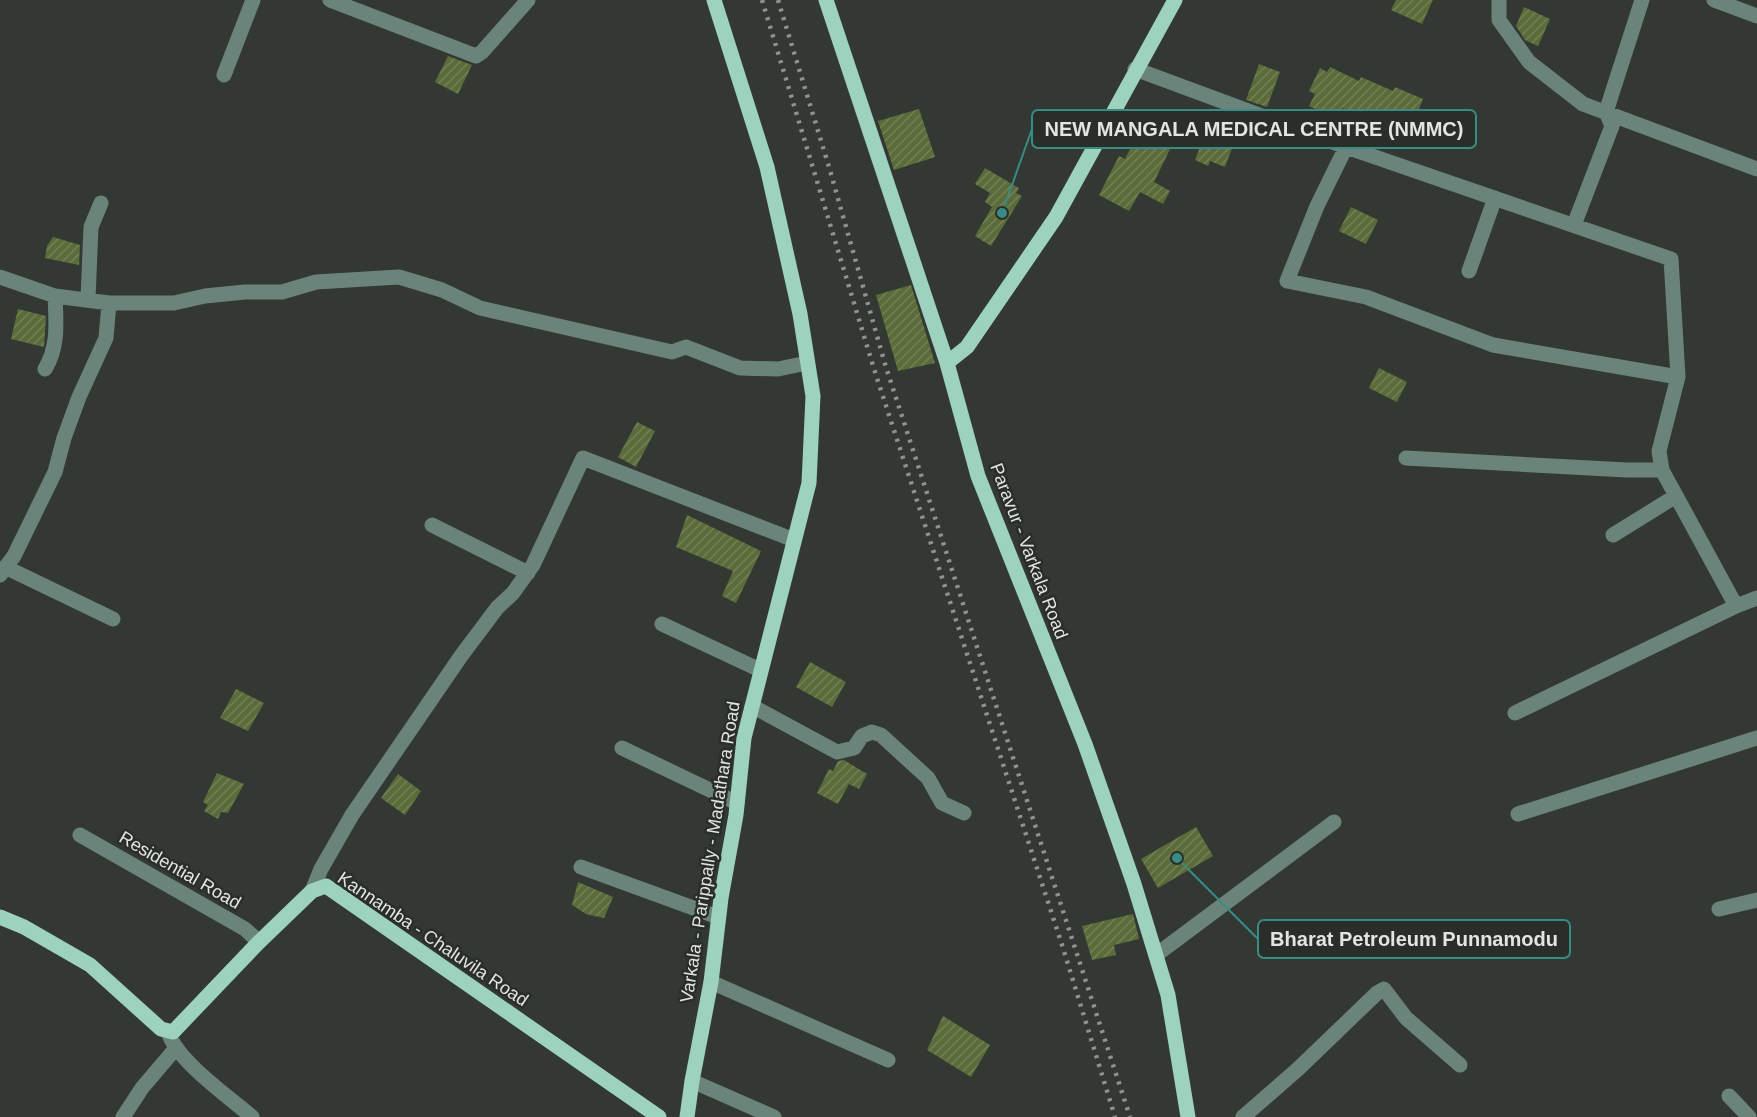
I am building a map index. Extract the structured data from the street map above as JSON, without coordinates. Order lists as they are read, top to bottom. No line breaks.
{"streets":{"main road":["Paravur - Varkala Road","Varkala - Parippally - Madathara Road","Kannamba - Chaluvila Road"],"street":["Residential Road"]},"crossings":[["Residential Road","Kannamba - Chaluvila Road"]],"places":["NEW MANGALA MEDICAL CENTRE (NMMC)","Bharat Petroleum Punnamodu"]}
